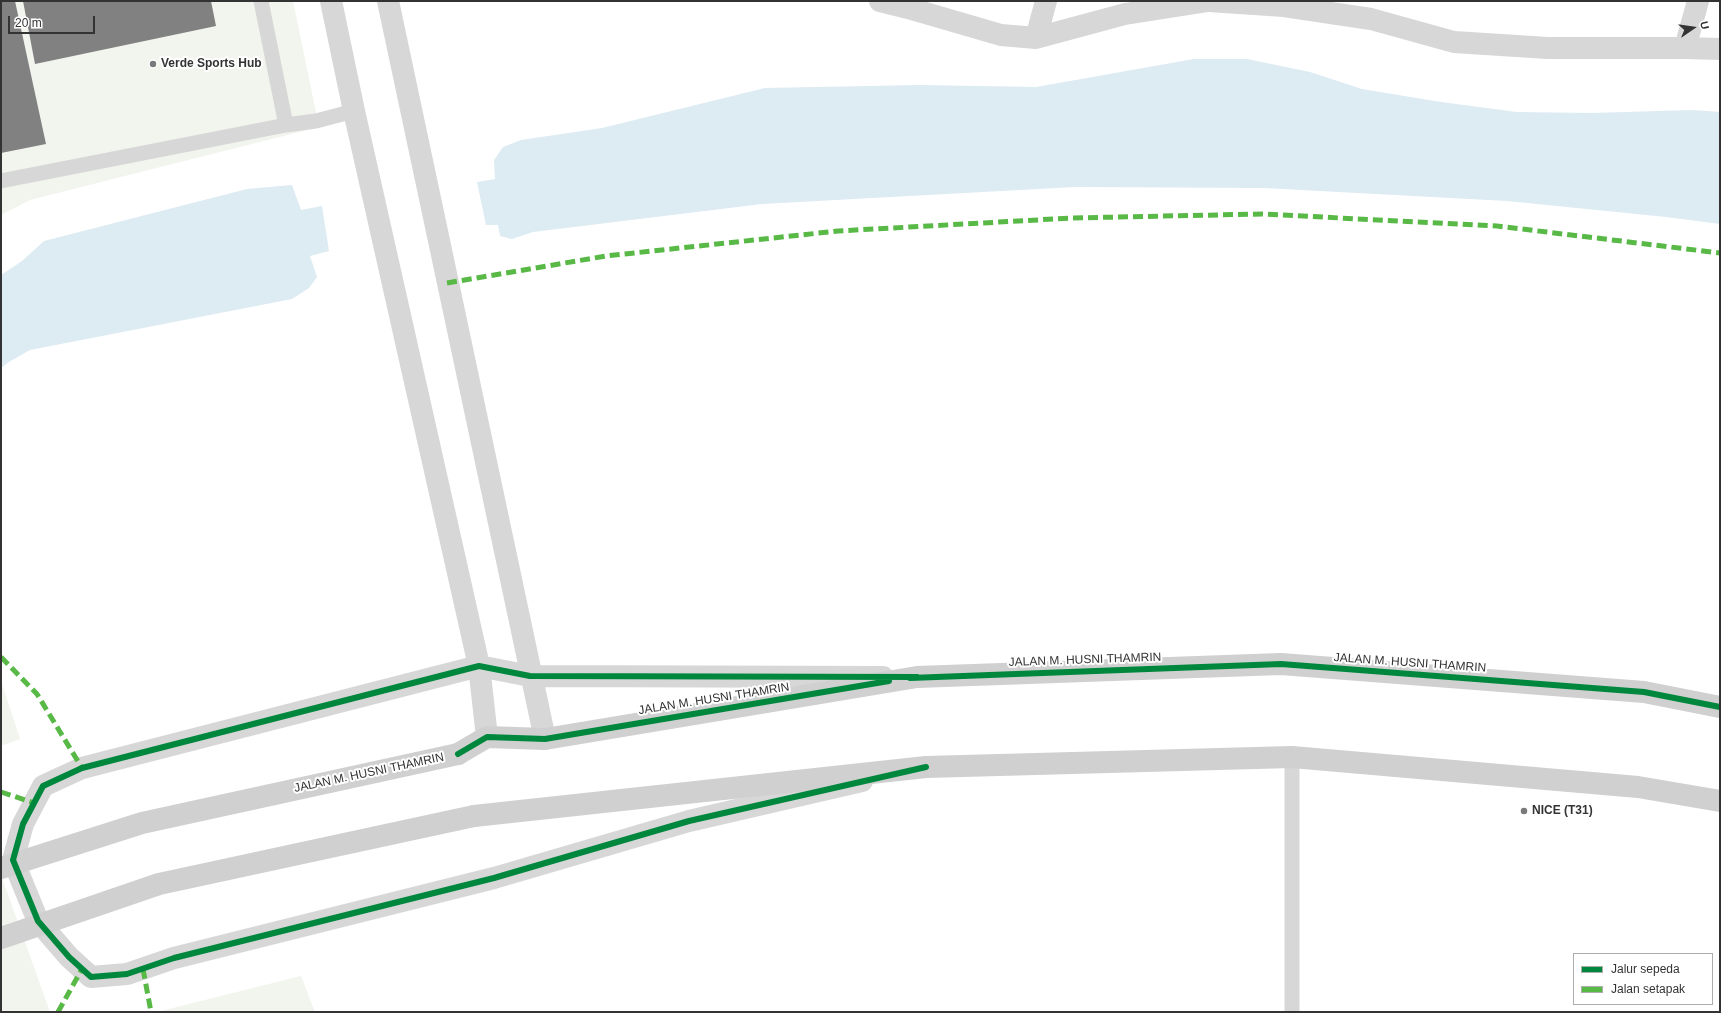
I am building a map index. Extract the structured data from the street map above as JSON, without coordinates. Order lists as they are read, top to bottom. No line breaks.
{"streets":{"main road":["JALAN M. HUSNI THAMRIN"]},"places":["Verde Sports Hub","NICE (T31)"],"legend":["Jalur sepeda","Jalan setapak"],"scale_bar":"20 m","north":"right"}
